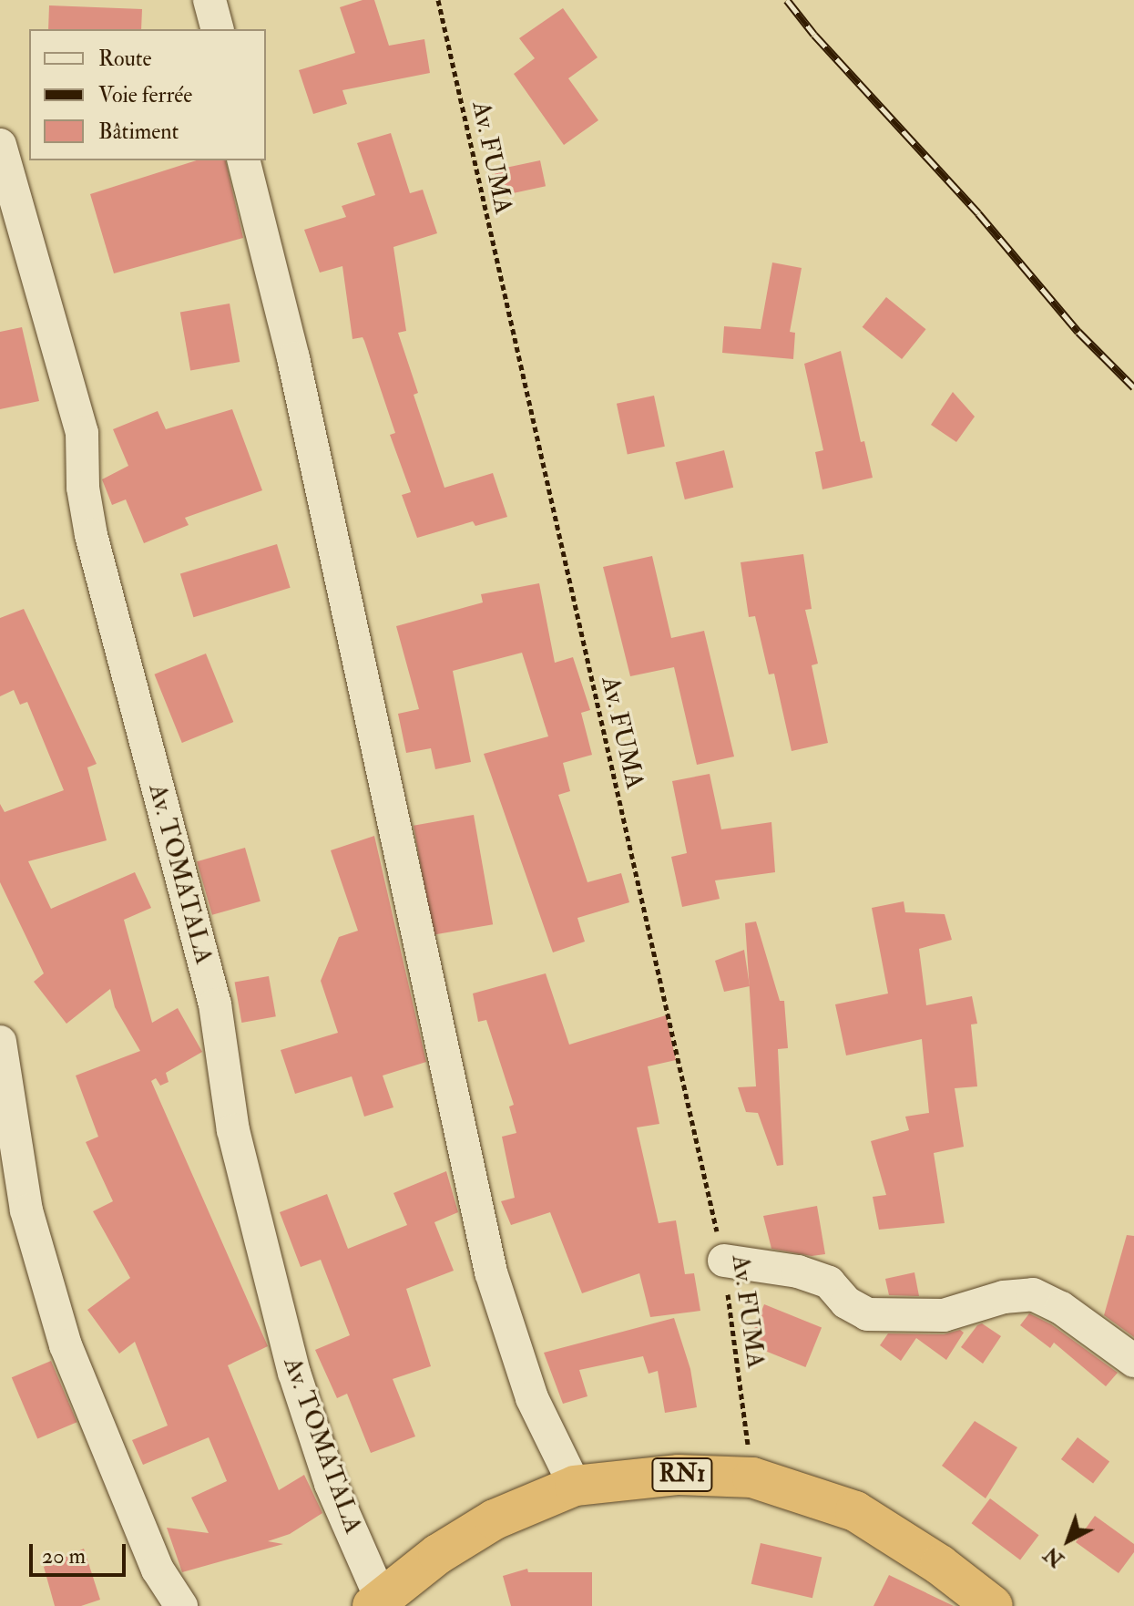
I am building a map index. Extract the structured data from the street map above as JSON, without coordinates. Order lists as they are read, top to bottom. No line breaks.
{"streets":{"highway":["RN1"],"street":["Av. TOMATALA"],"path":["Av. FUMA"]},"crossings":[["Av. FUMA","RN1"],["Av. TOMATALA","RN1"]],"legend":["Route","Voie ferrée","Bâtiment"],"scale_bar":"20 m","north":"bottom left"}
